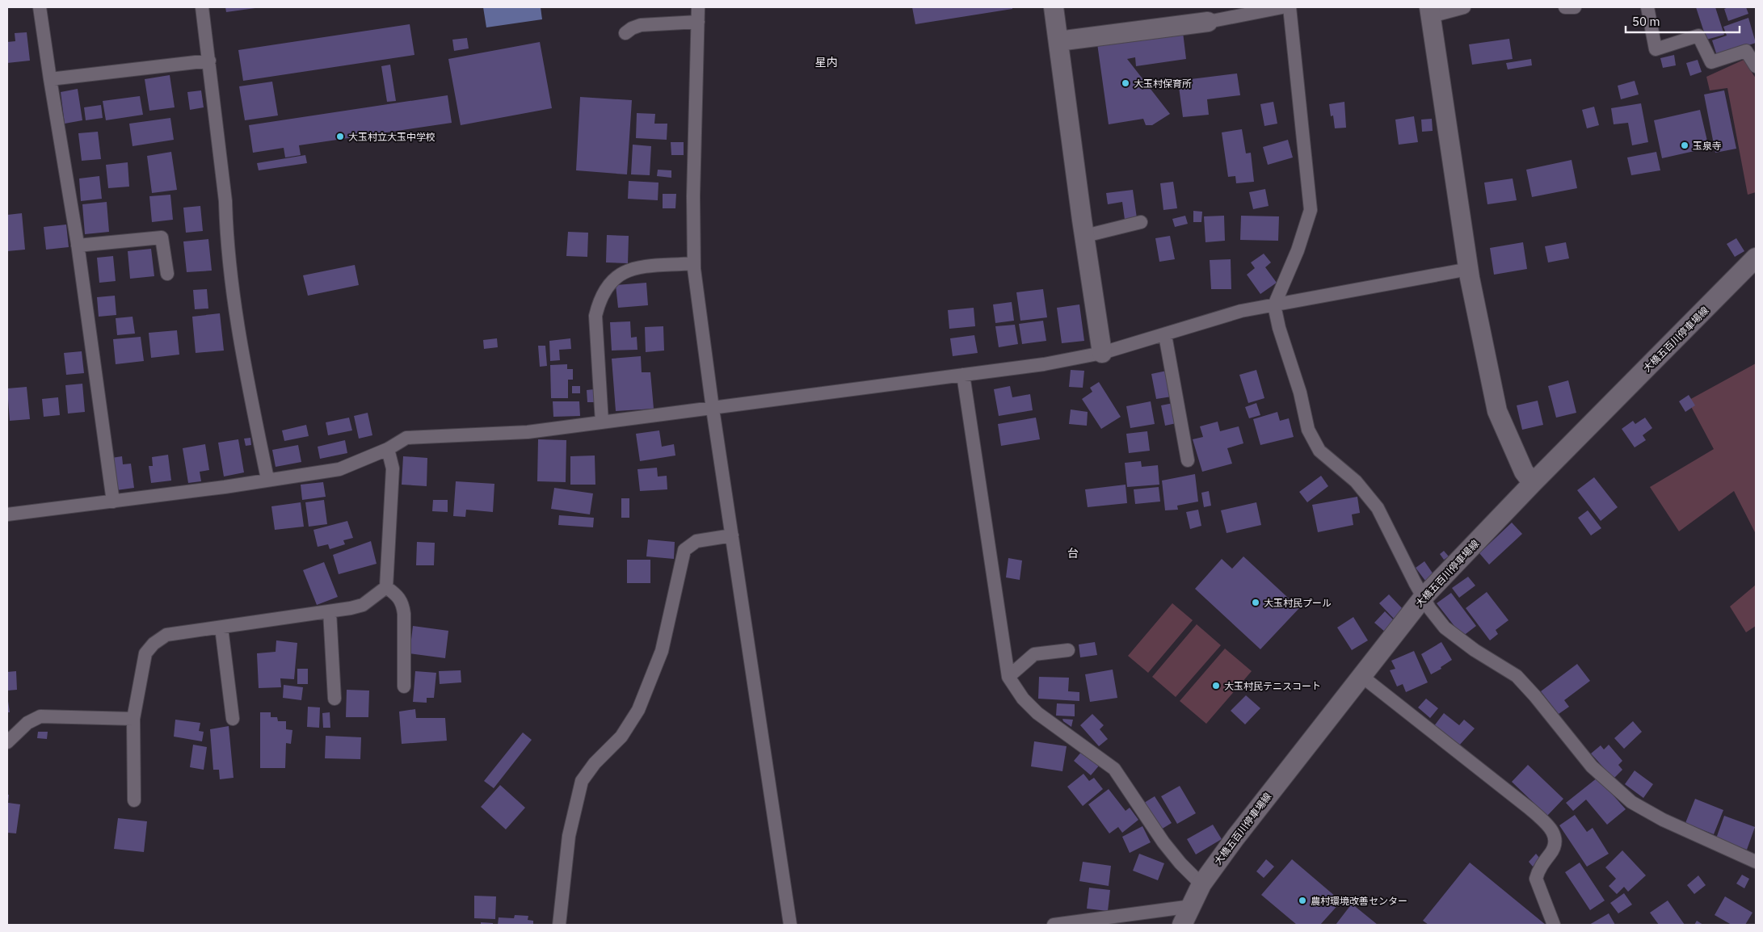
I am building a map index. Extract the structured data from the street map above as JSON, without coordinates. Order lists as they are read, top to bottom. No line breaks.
{"streets":{"street":["大橋五百川停車場線"]},"districts":["星内","台"],"places":["大玉村保育所","大玉村立大玉中学校","玉泉寺","大玉村民プール","大玉村民テニスコート","農村環境改善センター"],"scale_bar":"50 m"}
